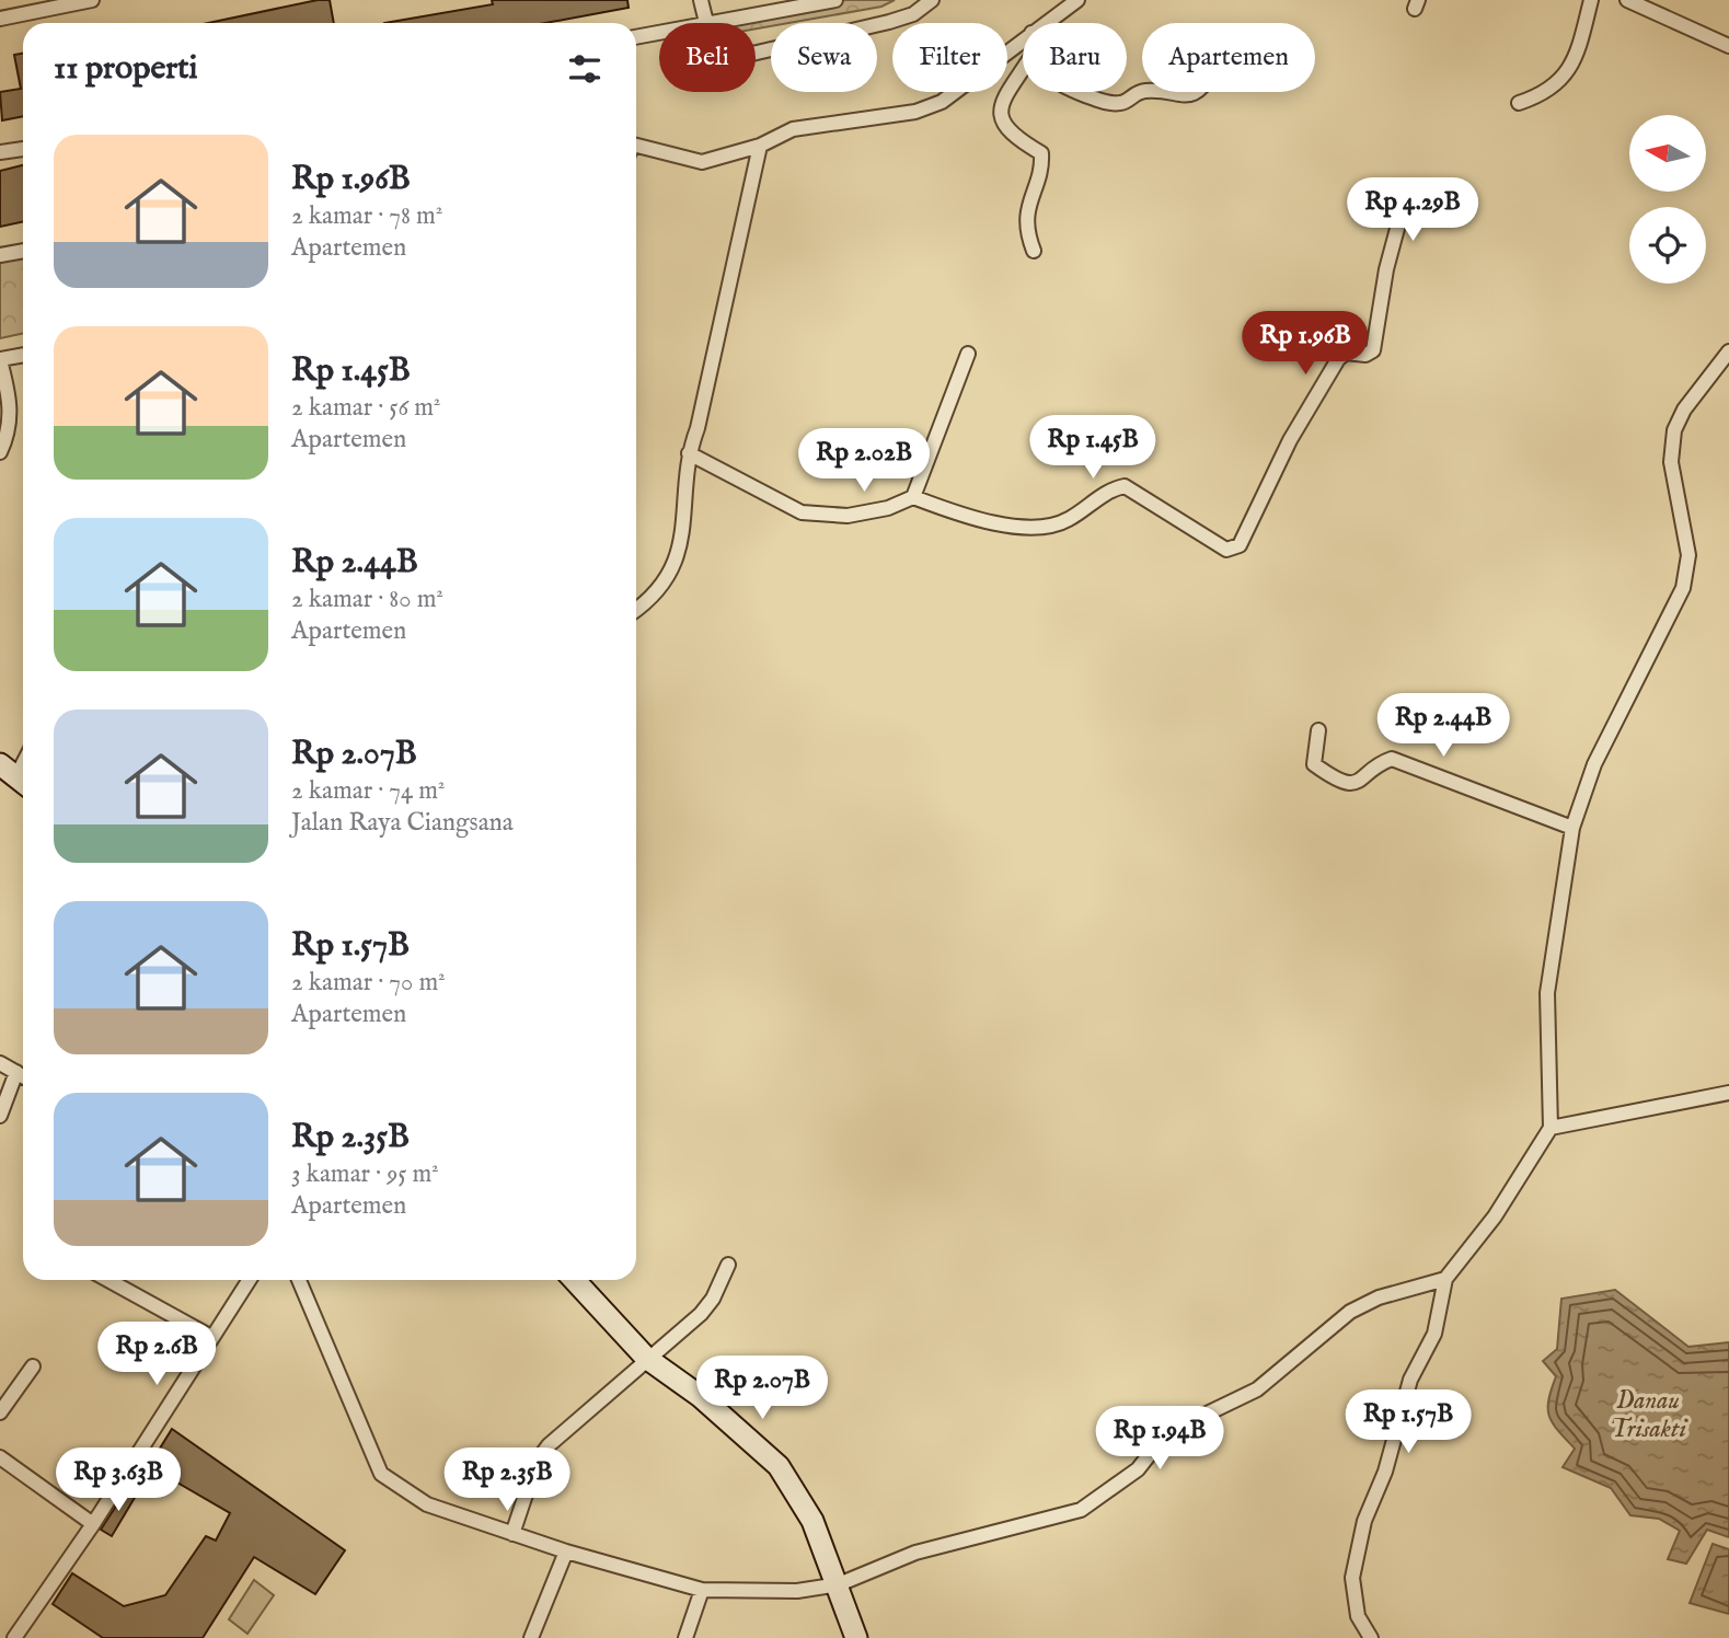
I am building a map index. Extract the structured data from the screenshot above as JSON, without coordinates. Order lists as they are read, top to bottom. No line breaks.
{"water":["Danau Trisakti"],"north":"left","page":{"chip":["Beli","Sewa","Filter","Baru","Apartemen"],"heading":"11 properti","list":[{"name":"Rp 1.96B","note":"2 kamar · 78 m² · Apartemen"},{"name":"Rp 1.45B","note":"2 kamar · 56 m² · Apartemen"},{"name":"Rp 2.44B","note":"2 kamar · 80 m² · Apartemen"},{"name":"Rp 2.07B","note":"2 kamar · 74 m² · Jalan Raya Ciangsana"},{"name":"Rp 1.57B","note":"2 kamar · 70 m² · Apartemen"},{"name":"Rp 2.35B","note":"3 kamar · 95 m² · Apartemen"}],"price":["Rp 4.29B","Rp 1.96B","Rp 1.45B","Rp 2.02B","Rp 2.44B","Rp 2.6B","Rp 2.07B","Rp 1.57B","Rp 1.94B","Rp 3.63B","Rp 2.35B"]}}
